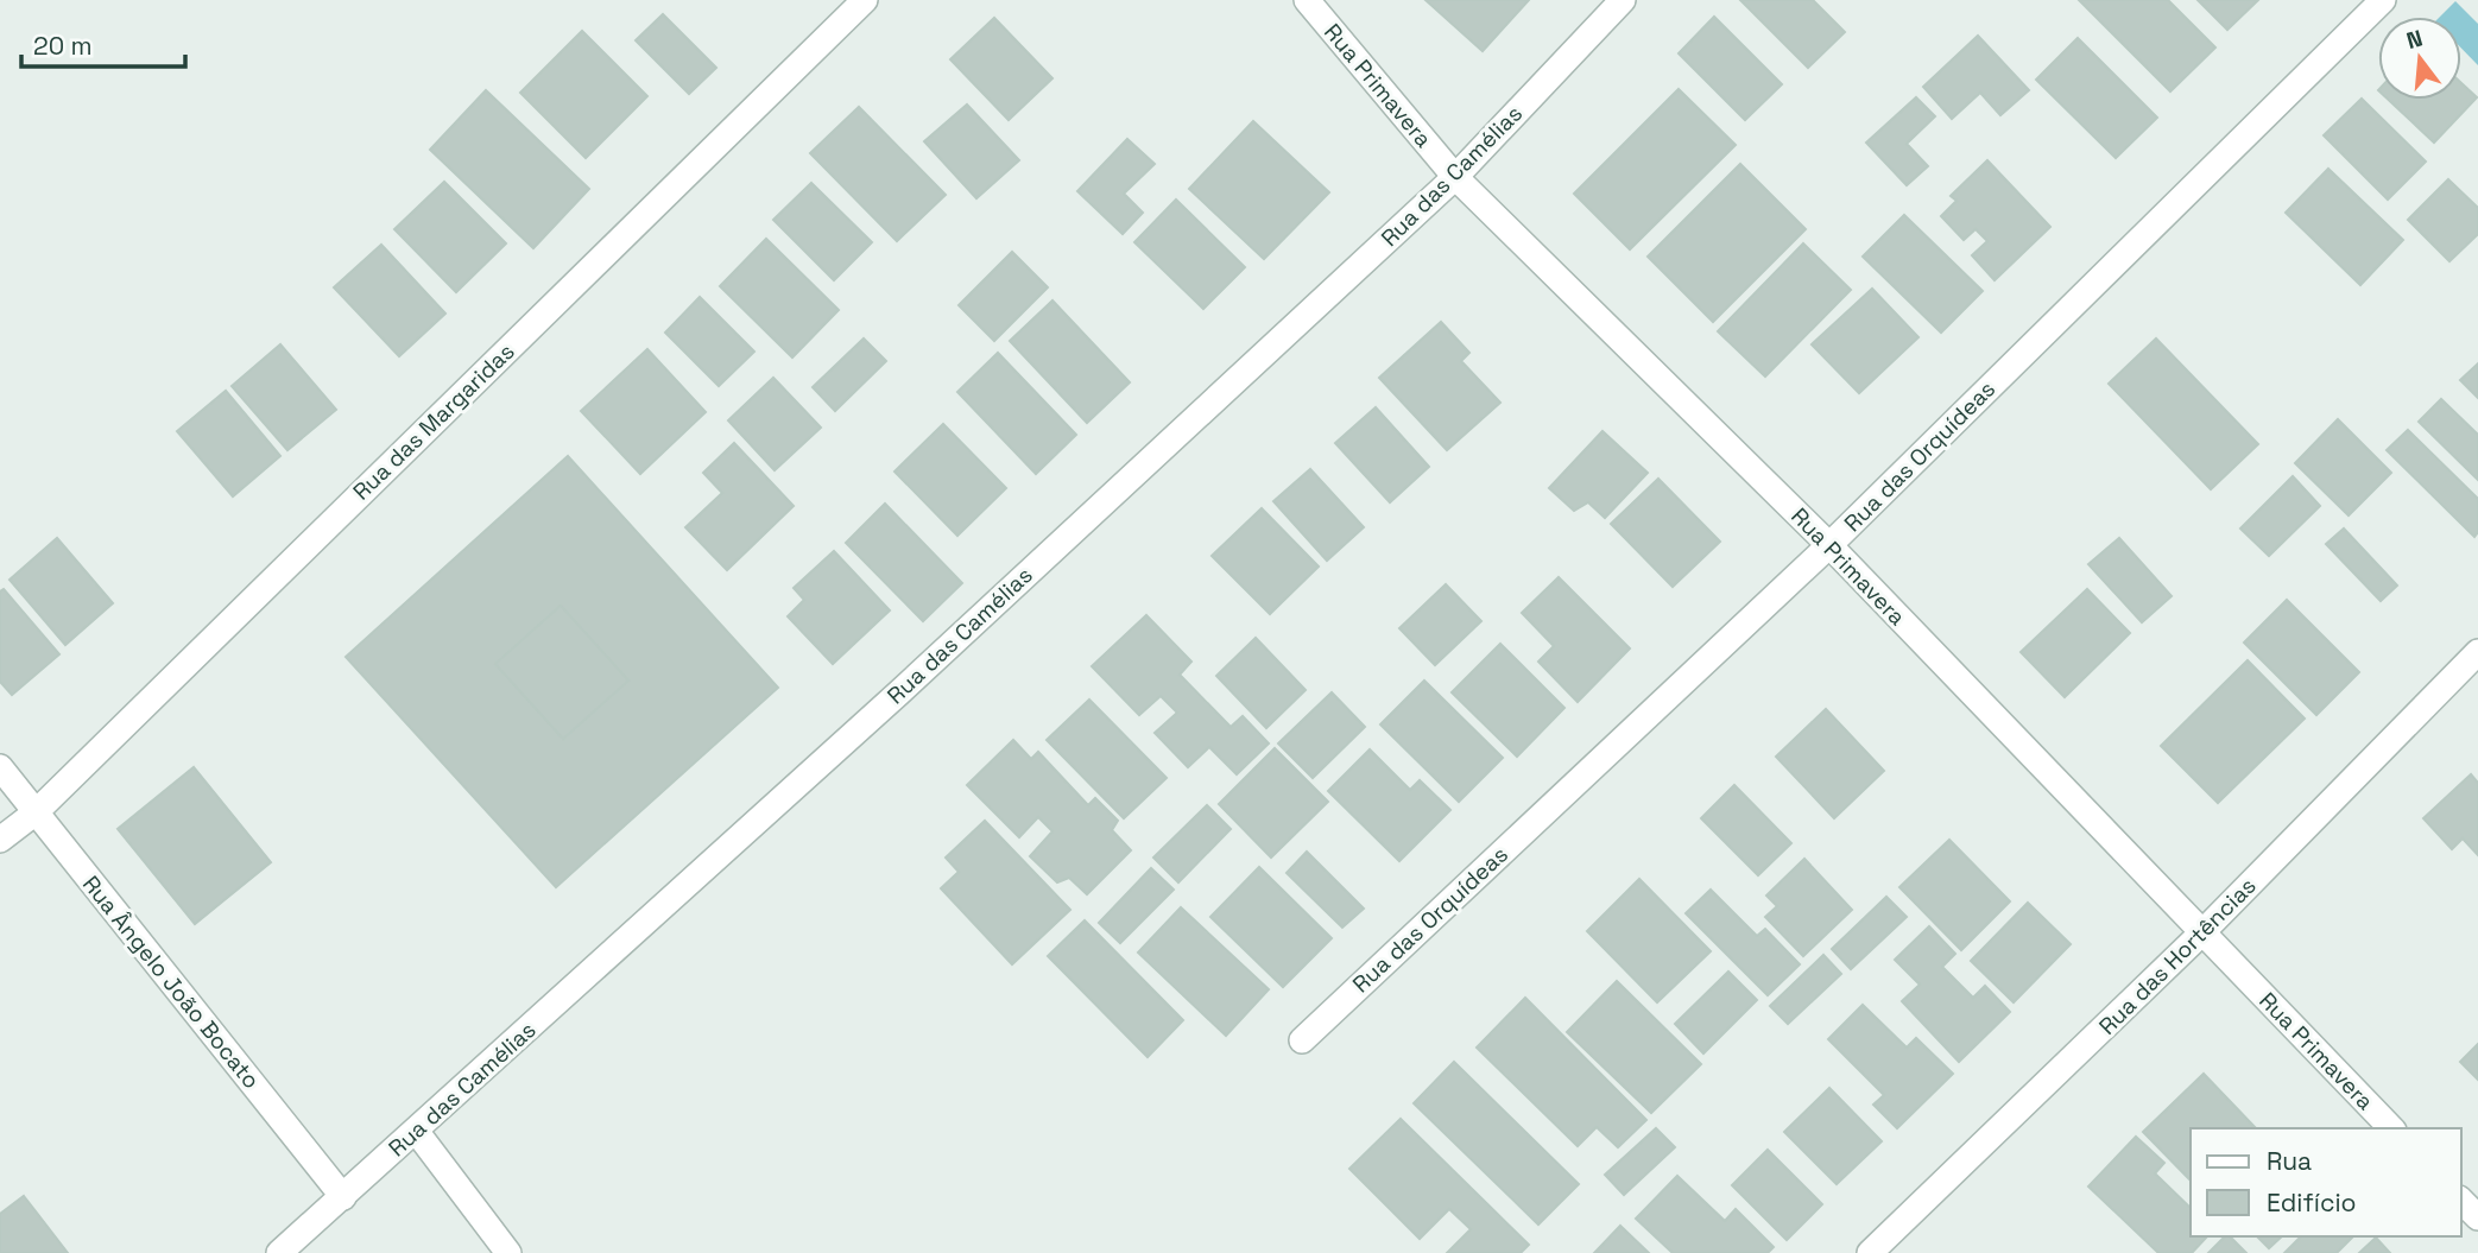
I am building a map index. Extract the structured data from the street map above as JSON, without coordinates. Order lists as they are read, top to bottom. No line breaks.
{"streets":{"street":["Rua Primavera","Rua das Camélias","Rua das Margaridas","Rua das Orquídeas","Rua das Hortências","Rua Ângelo João Bocato"]},"crossings":[["Rua Primavera","Rua das Camélias"],["Rua Primavera","Rua das Orquídeas"],["Rua Primavera","Rua das Hortências"],["Rua das Camélias","Rua Ângelo João Bocato"],["Rua das Margaridas","Rua Ângelo João Bocato"]],"legend":["Rua","Edifício"],"scale_bar":"20 m","north":"top"}
